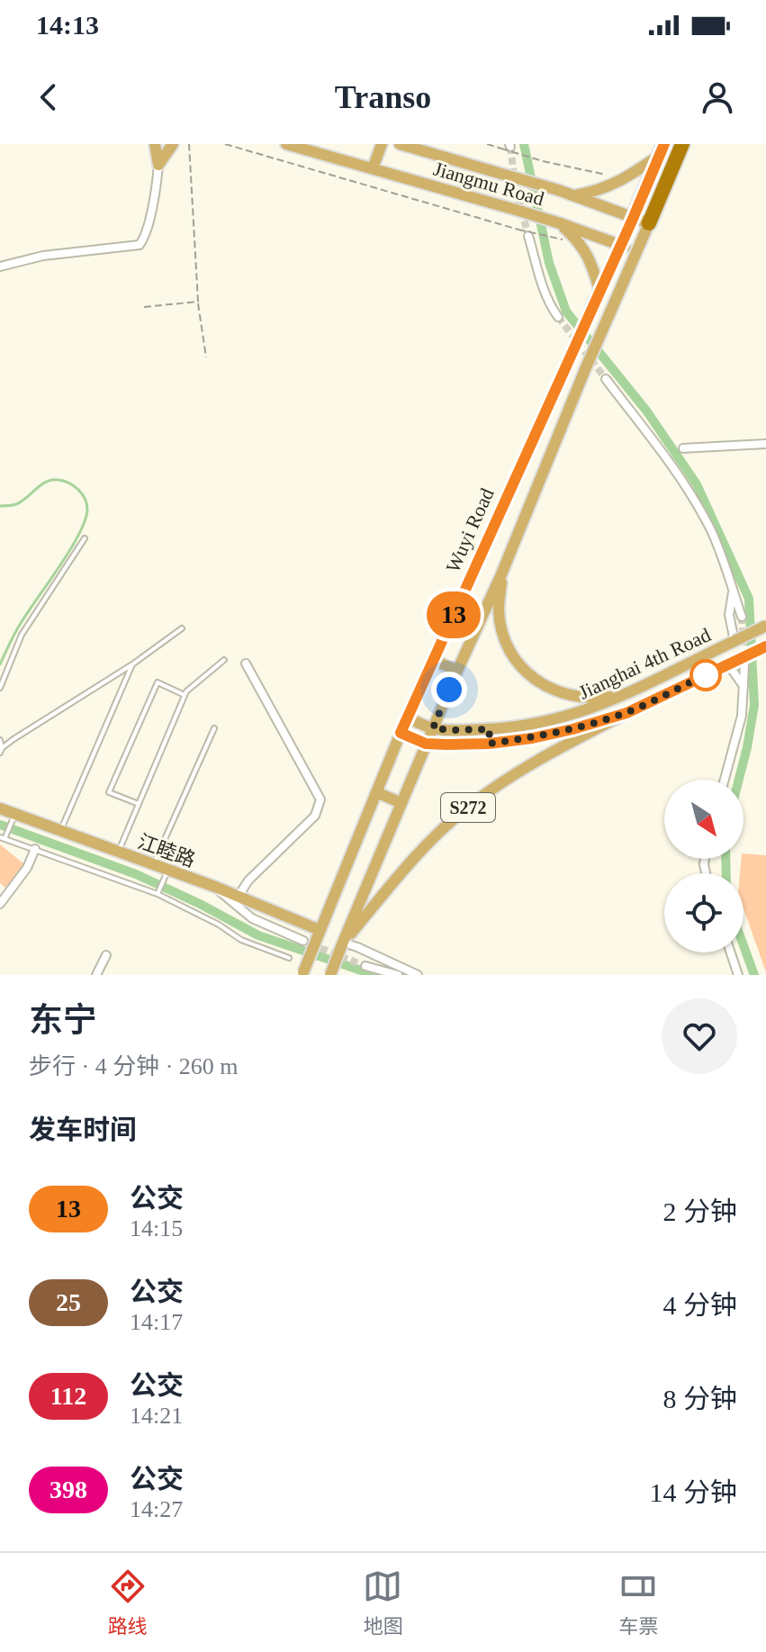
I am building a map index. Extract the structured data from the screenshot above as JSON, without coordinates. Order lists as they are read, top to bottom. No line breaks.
{"streets":{"highway":["Wuyi Road"],"main road":["Jiangmu Road","Jianghai 4th Road","S272","江睦路"]},"crossings":[["Jiangmu Road","Wuyi Road"],["Wuyi Road","Jianghai 4th Road"],["Wuyi Road","S272"],["Wuyi Road","江睦路"],["Jianghai 4th Road","S272"]],"lines":["bus line 13"],"north":"bottom right","page":{"status":"14:13","header":"Transo","on_map":"13","heading":[["东宁","步行 · 4 分钟 · 260 m"],"发车时间"],"list":[{"mark":"13","name":"公交","note":"14:15","value":"2 分钟"},{"mark":"25","name":"公交","note":"14:17","value":"4 分钟"},{"mark":"112","name":"公交","note":"14:21","value":"8 分钟"},{"mark":"398","name":"公交","note":"14:27","value":"14 分钟"}],"tabs":["路线","地图","车票"]}}
